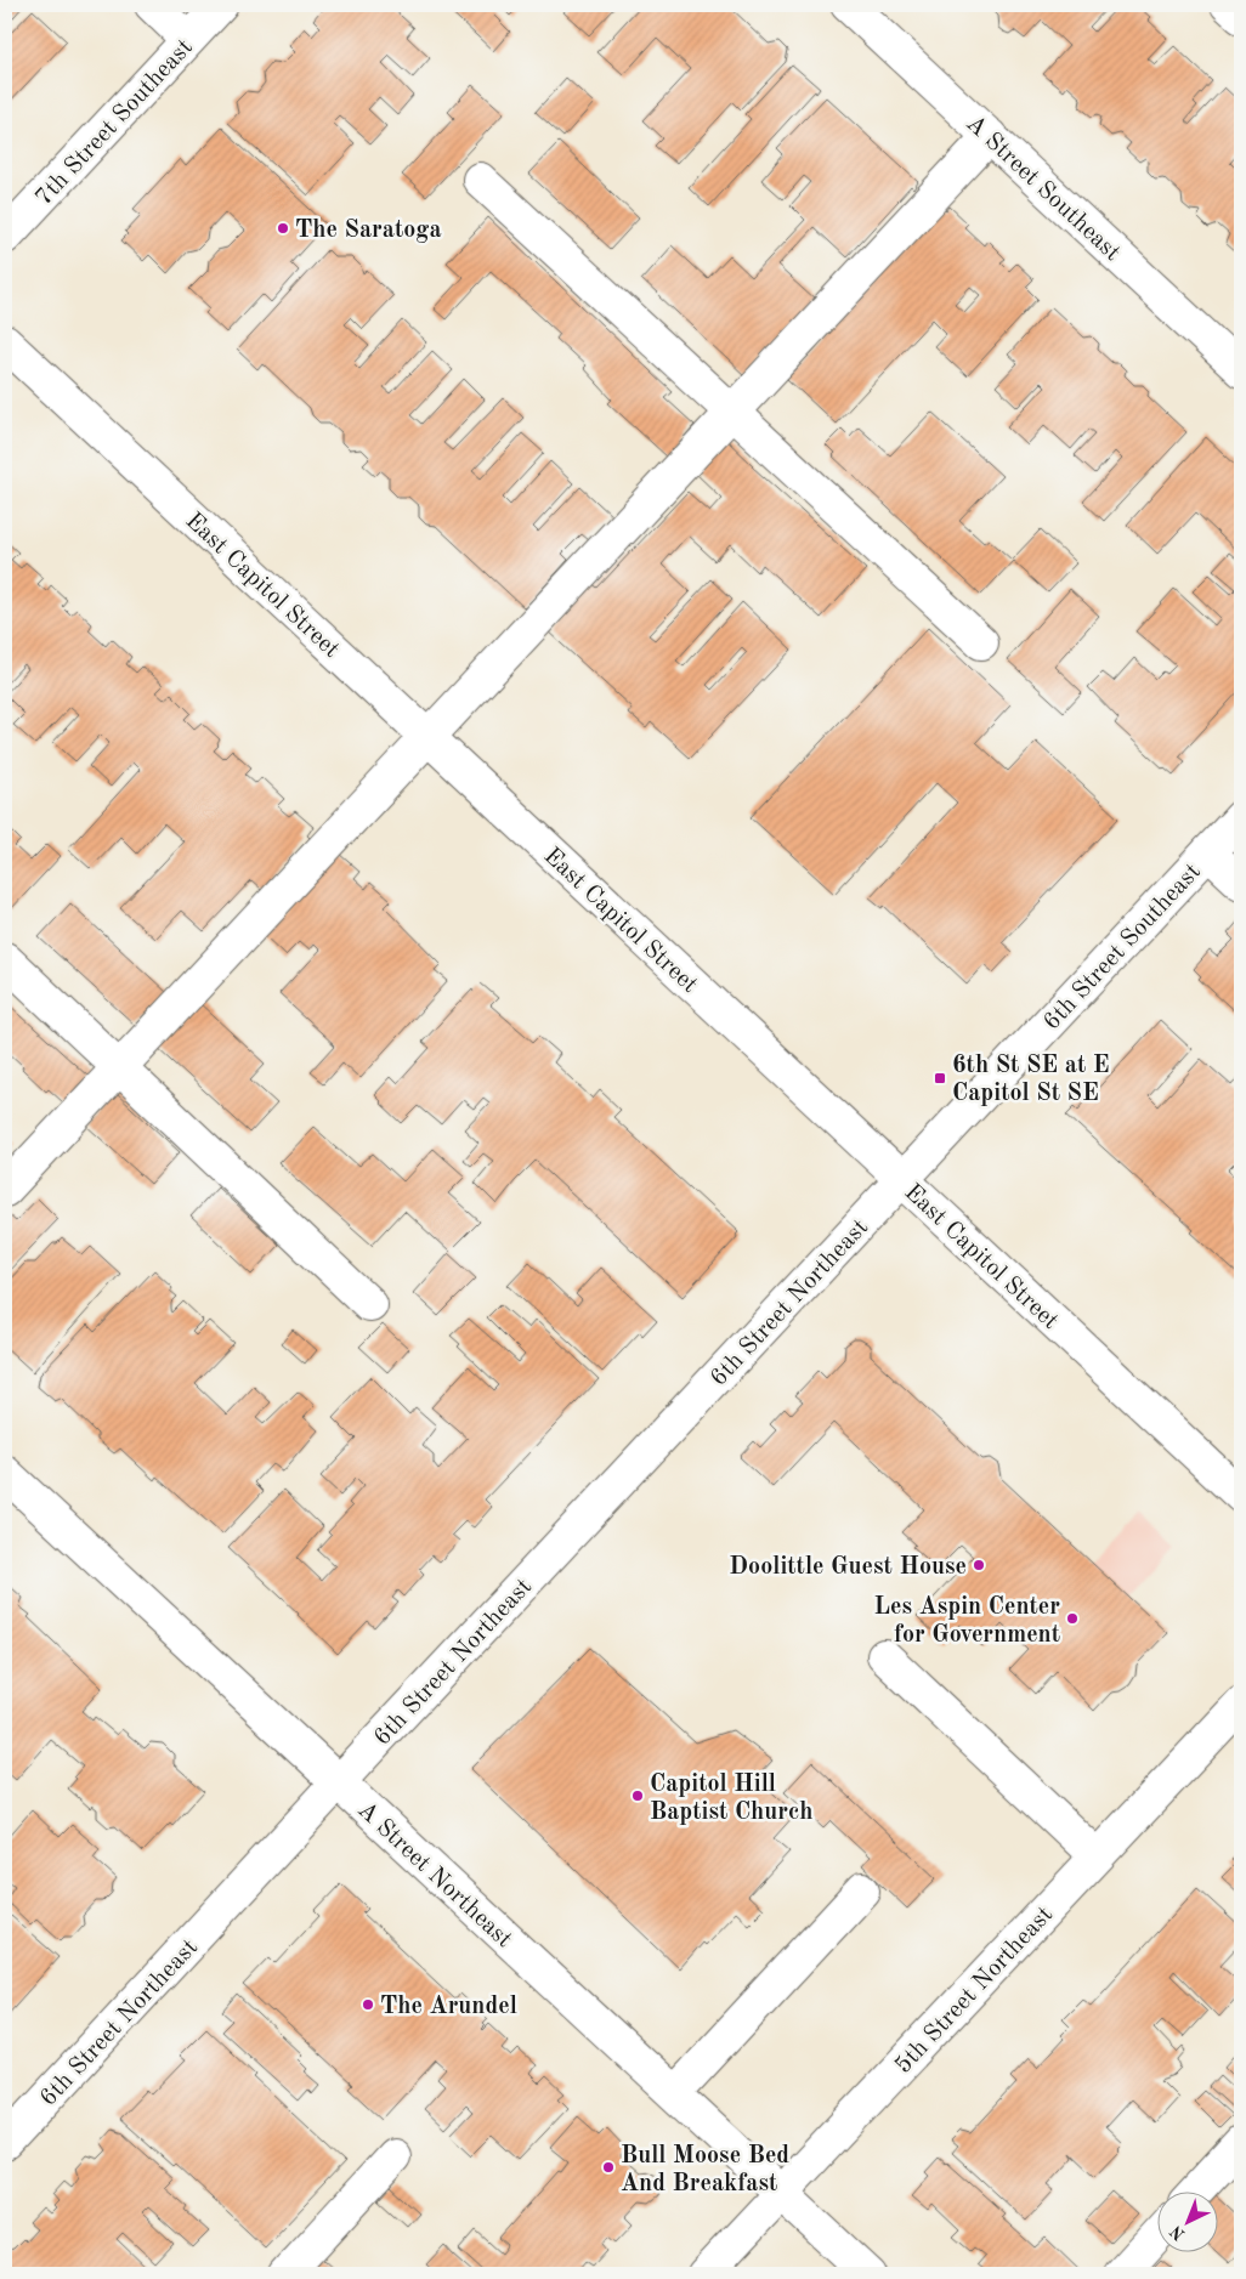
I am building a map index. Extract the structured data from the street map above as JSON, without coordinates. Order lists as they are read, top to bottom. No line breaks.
{"streets":{"main road":["7th Street Southeast","A Street Southeast","East Capitol Street","6th Street Southeast","6th Street Northeast","A Street Northeast","5th Street Northeast"]},"crossings":[["East Capitol Street","6th Street Southeast"],["East Capitol Street","6th Street Northeast"],["6th Street Southeast","6th Street Northeast"],["6th Street Northeast","A Street Northeast"],["A Street Northeast","5th Street Northeast"]],"places":{"other":["The Saratoga","Doolittle Guest House","Les Aspin Center for Government","Capitol Hill Baptist Church","The Arundel","Bull Moose Bed And Breakfast"],"transit":["6th St SE at E Capitol St SE"]},"north":"bottom left"}
